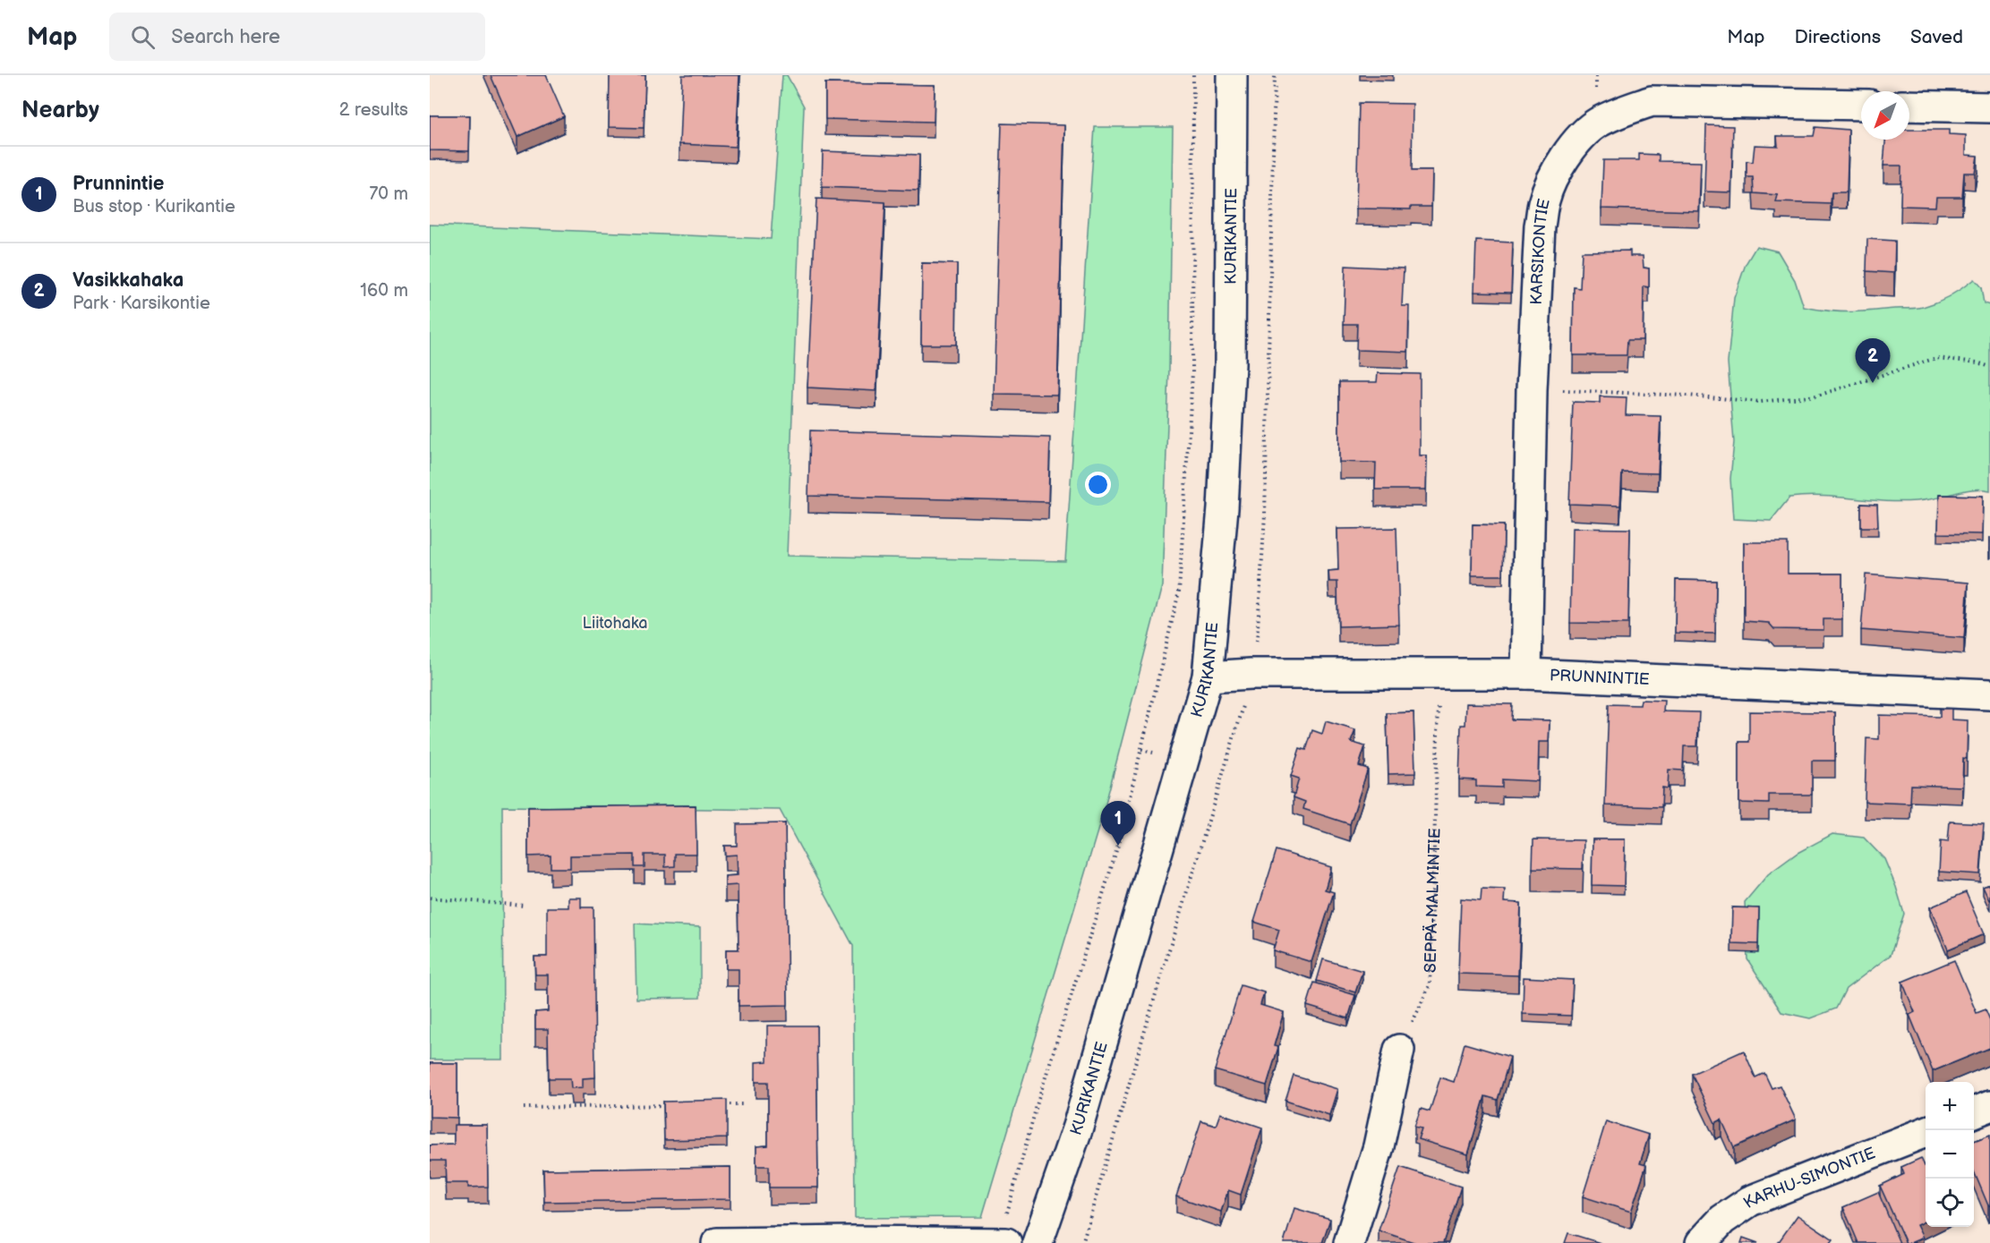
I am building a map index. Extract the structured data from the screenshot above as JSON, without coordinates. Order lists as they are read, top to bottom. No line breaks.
{"streets":{"street":["KURIKANTIE","KARSIKONTIE","PRUNNINTIE","KARHU-SIMONTIE"],"path":["SEPPÄ-MALMINTIE"]},"crossings":[["KURIKANTIE","PRUNNINTIE"],["KARSIKONTIE","PRUNNINTIE"],["PRUNNINTIE","SEPPÄ-MALMINTIE"]],"parks":["Liitohaka"],"north":"bottom left","page":{"header":"Map","search":"Search here","nav":["Map","Directions","Saved"],"heading":["Nearby","2 results"],"list":[{"mark":"1","name":"Prunnintie","note":"Bus stop · Kurikantie","value":"70 m"},{"mark":"2","name":"Vasikkahaka","note":"Park · Karsikontie","value":"160 m"}],"pins":["2","1"],"map_buttons":["+","−"]}}
